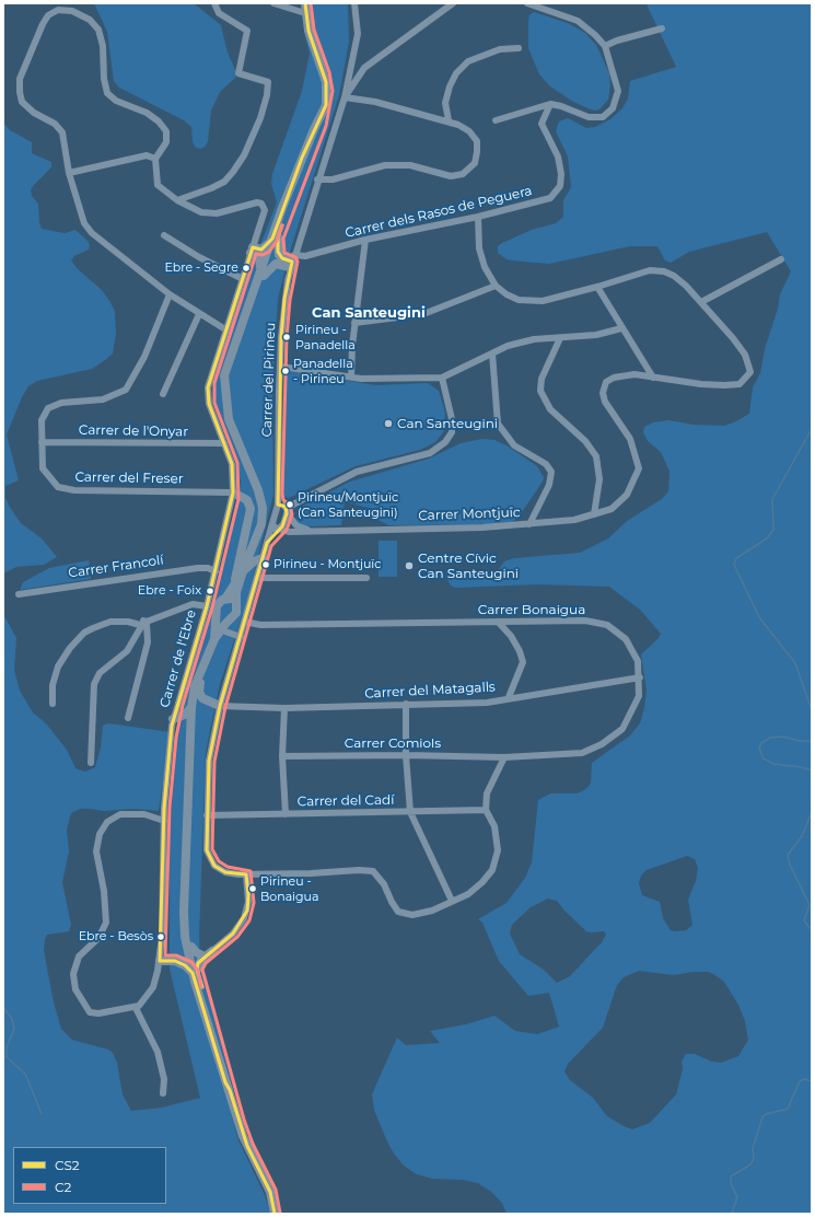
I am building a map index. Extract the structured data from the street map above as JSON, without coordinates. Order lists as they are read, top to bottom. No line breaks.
{"streets":{"street":["Carrer dels Rasos de Peguera","Carrer del Pirineu","Carrer de l'Onyar","Carrer del Freser","Carrer Montjuïc","Carrer Francolí","Carrer Bonaigua","Carrer de l'Ebre","Carrer del Matagalls","Carrer Comiols","Carrer del Cadí"]},"crossings":[["Carrer dels Rasos de Peguera","Carrer del Pirineu"],["Carrer del Pirineu","Carrer Montjuïc"],["Carrer del Pirineu","Carrer Bonaigua"],["Carrer del Pirineu","Carrer del Matagalls"],["Carrer del Pirineu","Carrer del Cadí"],["Carrer de l'Onyar","Carrer del Freser"],["Carrer de l'Onyar","Carrer de l'Ebre"],["Carrer del Freser","Carrer de l'Ebre"],["Carrer Francolí","Carrer de l'Ebre"],["Carrer Bonaigua","Carrer del Matagalls"],["Carrer Bonaigua","Carrer Comiols"]],"districts":["Can Santeugini"],"places":["Ebre - Segre","Pirineu - Panadella","Panadella - Pirineu","Can Santeugini","Pirineu/Montjuïc (Can Santeugini)","Pirineu - Montjuïc","Centre Cívic Can Santeugini","Ebre - Foix","Pirineu - Bonaigua","Ebre - Besòs"],"lines":["transit line CS2","transit line C2"],"legend":["CS2","C2"]}
